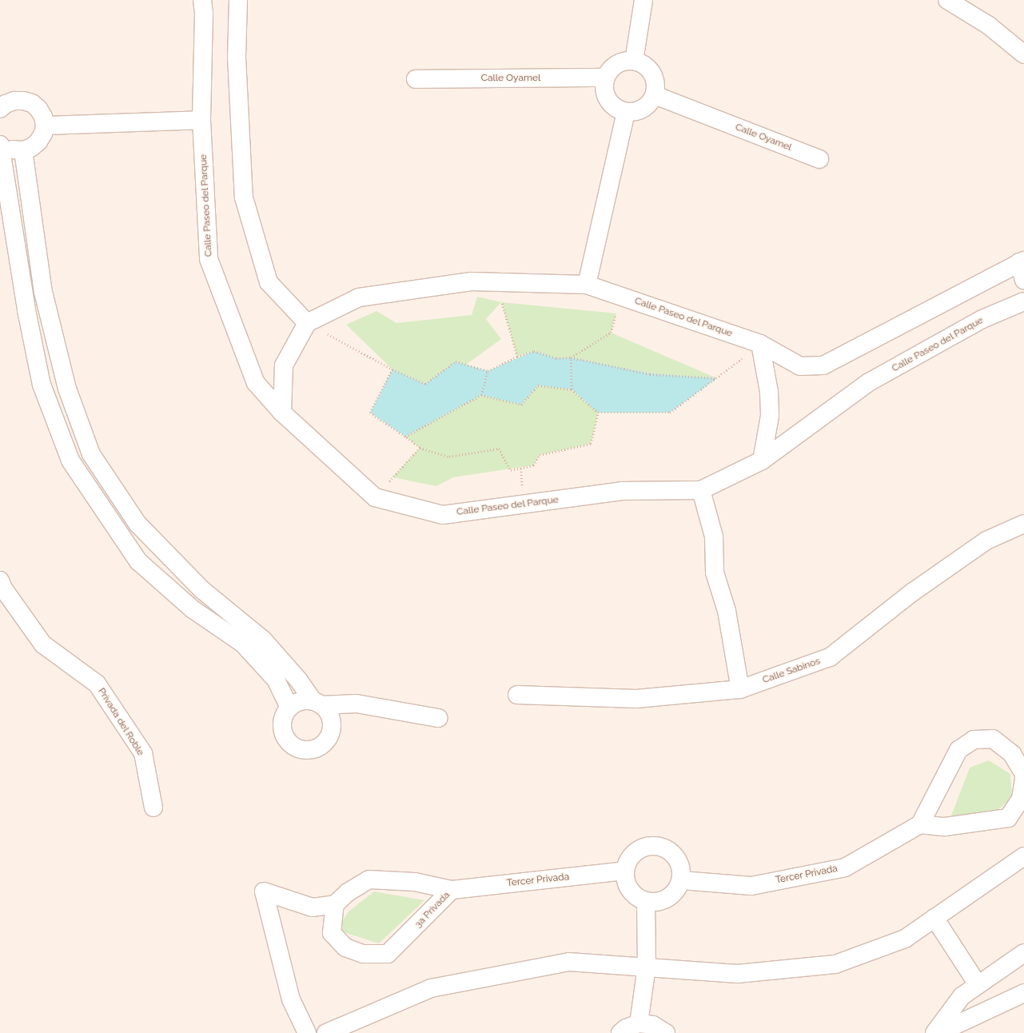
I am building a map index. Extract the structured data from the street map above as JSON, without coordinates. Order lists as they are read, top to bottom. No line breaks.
{"streets":{"street":["Calle Oyamel","Calle Paseo del Parque","Calle Sabinos","Privada del Roble","Tercer Privada","3a Privada"]},"crossings":[["Tercer Privada","3a Privada"]]}
